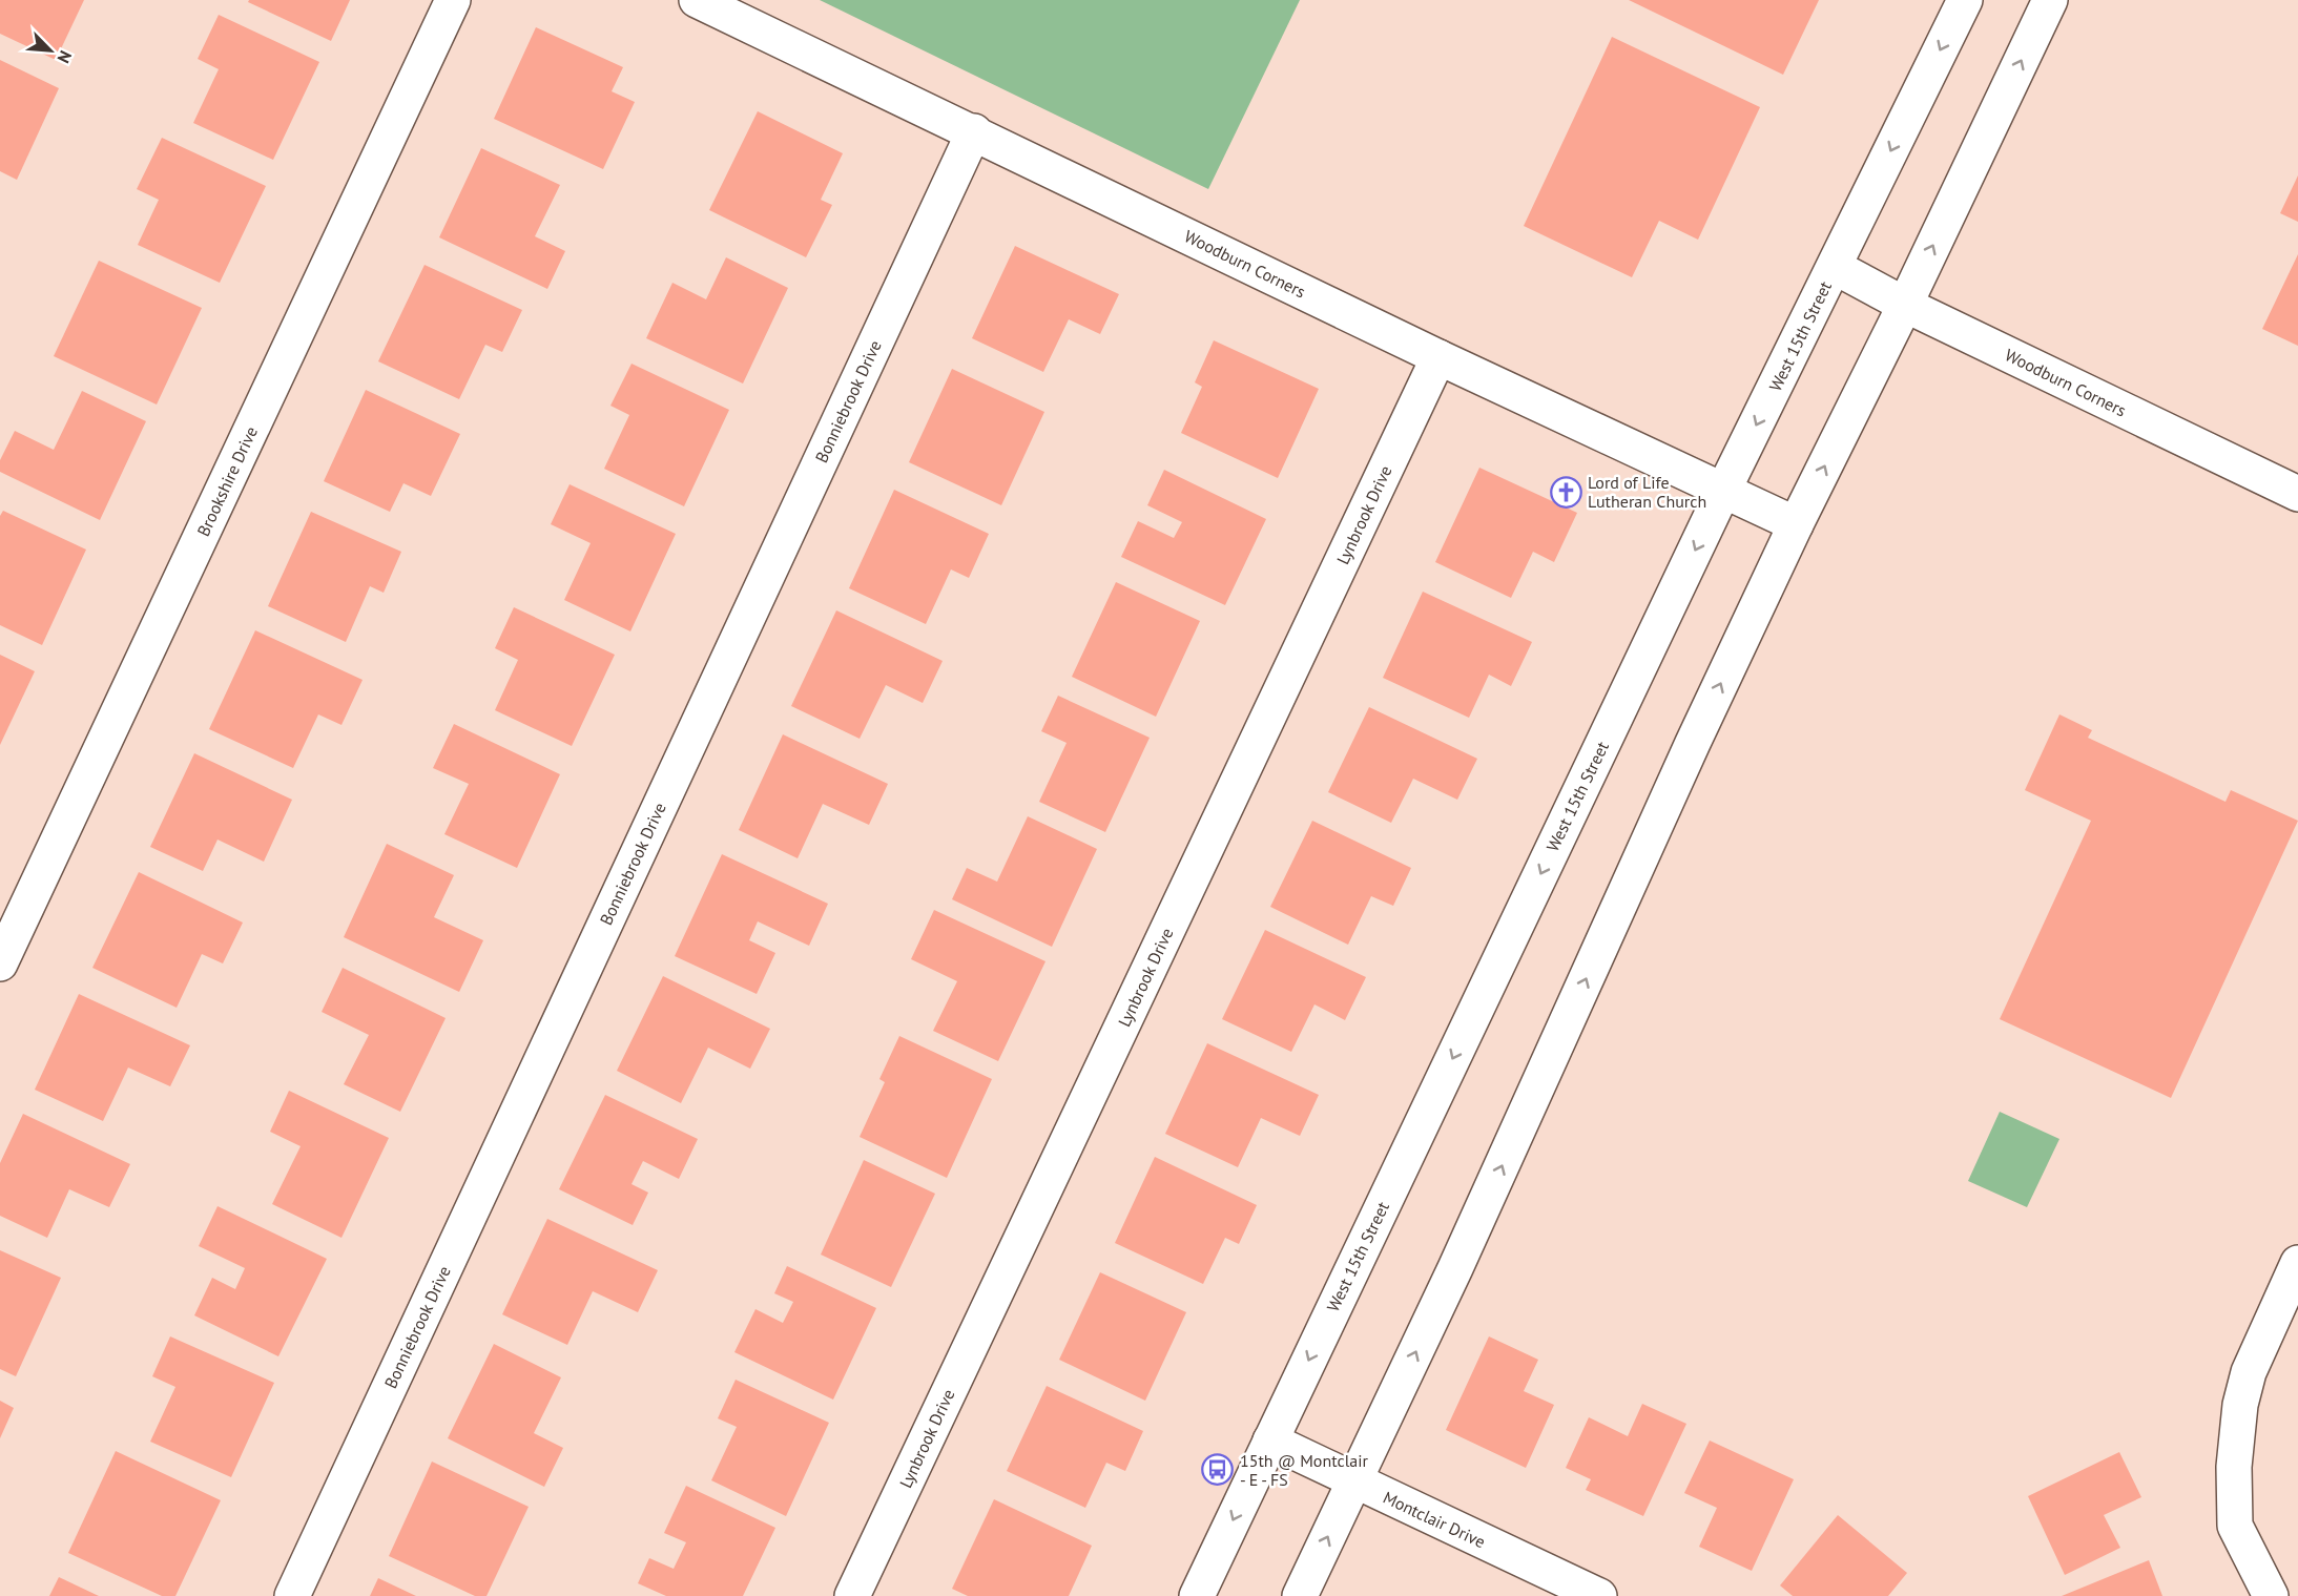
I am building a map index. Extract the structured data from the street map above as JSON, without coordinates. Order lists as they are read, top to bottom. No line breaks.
{"streets":{"street":["Woodburn Corners","West 15th Street","Bonniebrook Drive","Brookshire Drive","Lynbrook Drive","Montclair Drive"]},"crossings":[["Woodburn Corners","West 15th Street"],["Woodburn Corners","Bonniebrook Drive"],["Woodburn Corners","Lynbrook Drive"],["West 15th Street","Montclair Drive"]],"places":{"church":["Lord of Life Lutheran Church"],"bus stop":["15th @ Montclair - E - FS"]},"north":"bottom right"}
